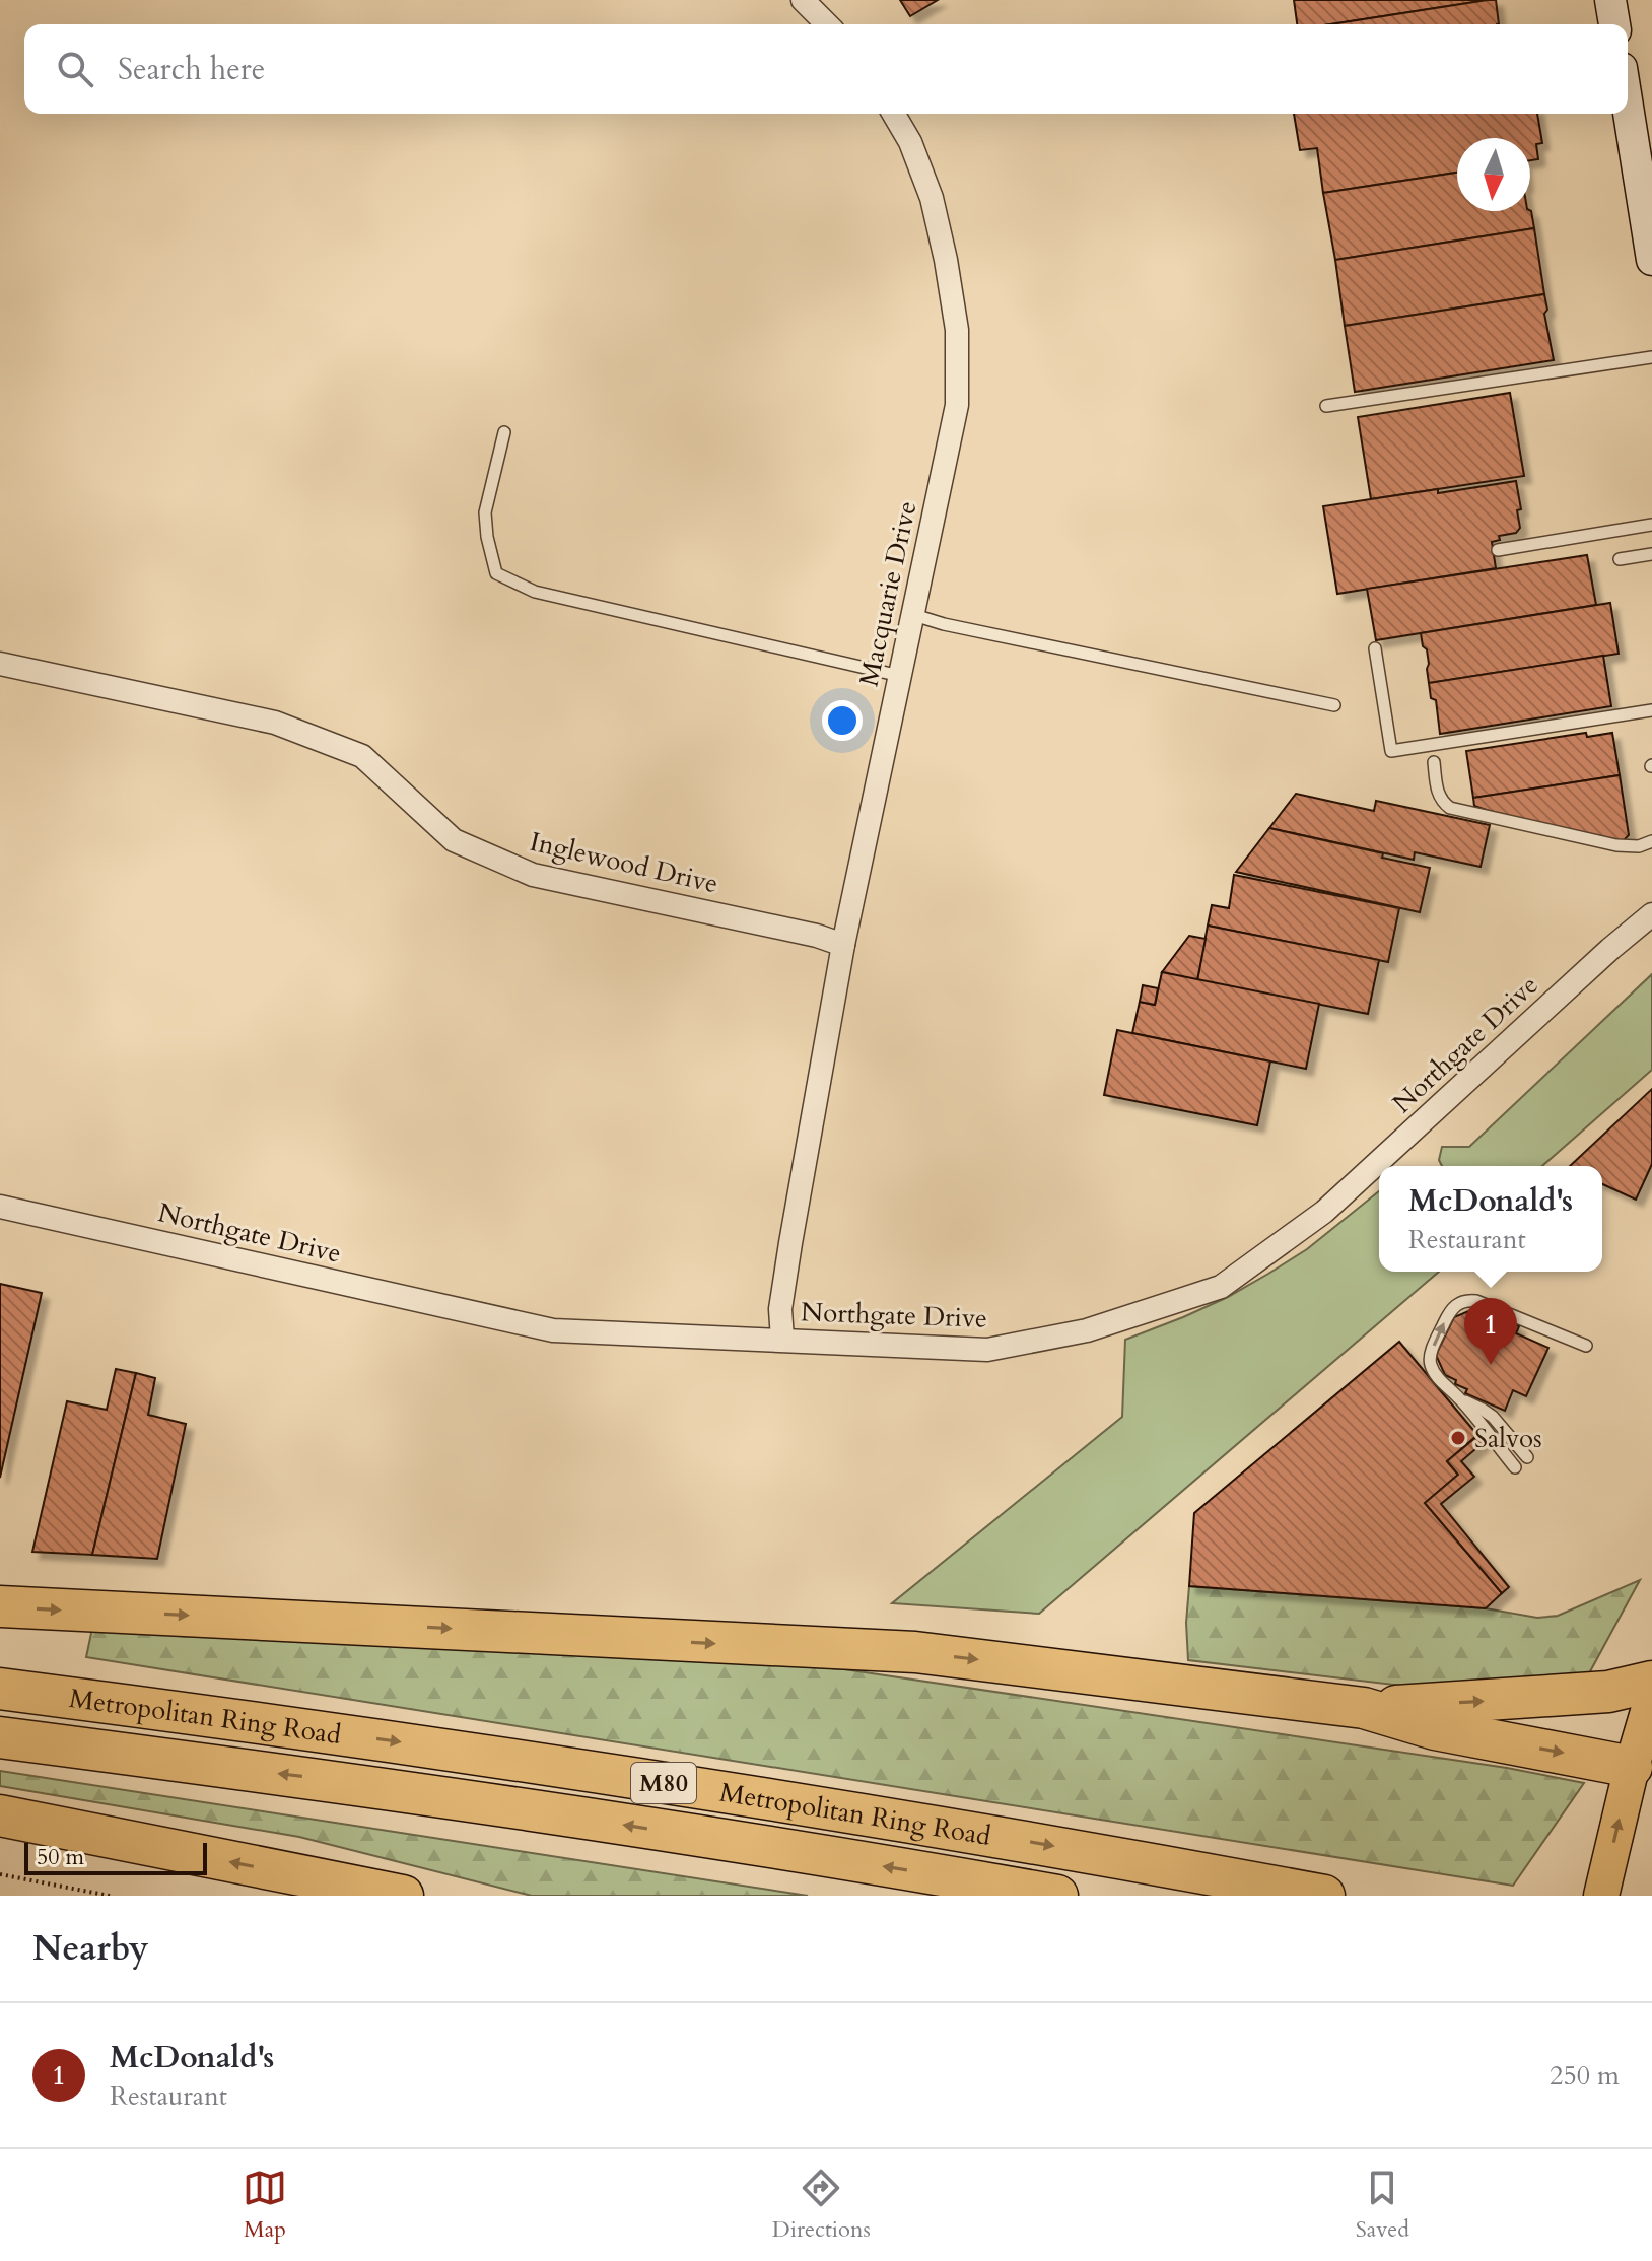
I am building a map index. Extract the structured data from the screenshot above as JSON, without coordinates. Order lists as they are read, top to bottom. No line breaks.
{"streets":{"highway":["Metropolitan Ring Road","M80"],"street":["Macquarie Drive","Inglewood Drive","Northgate Drive"]},"crossings":[["Macquarie Drive","Inglewood Drive"],["Macquarie Drive","Northgate Drive"]],"places":["Salvos"],"scale_bar":"50 m","north":"bottom","page":{"search":"Search here","popup":["McDonald's","Restaurant"],"pins":"1","scale":"50 m","heading":"Nearby","list":[{"mark":"1","name":"McDonald's","note":"Restaurant","value":"250 m"}],"nav":["Map","Directions","Saved"]}}
